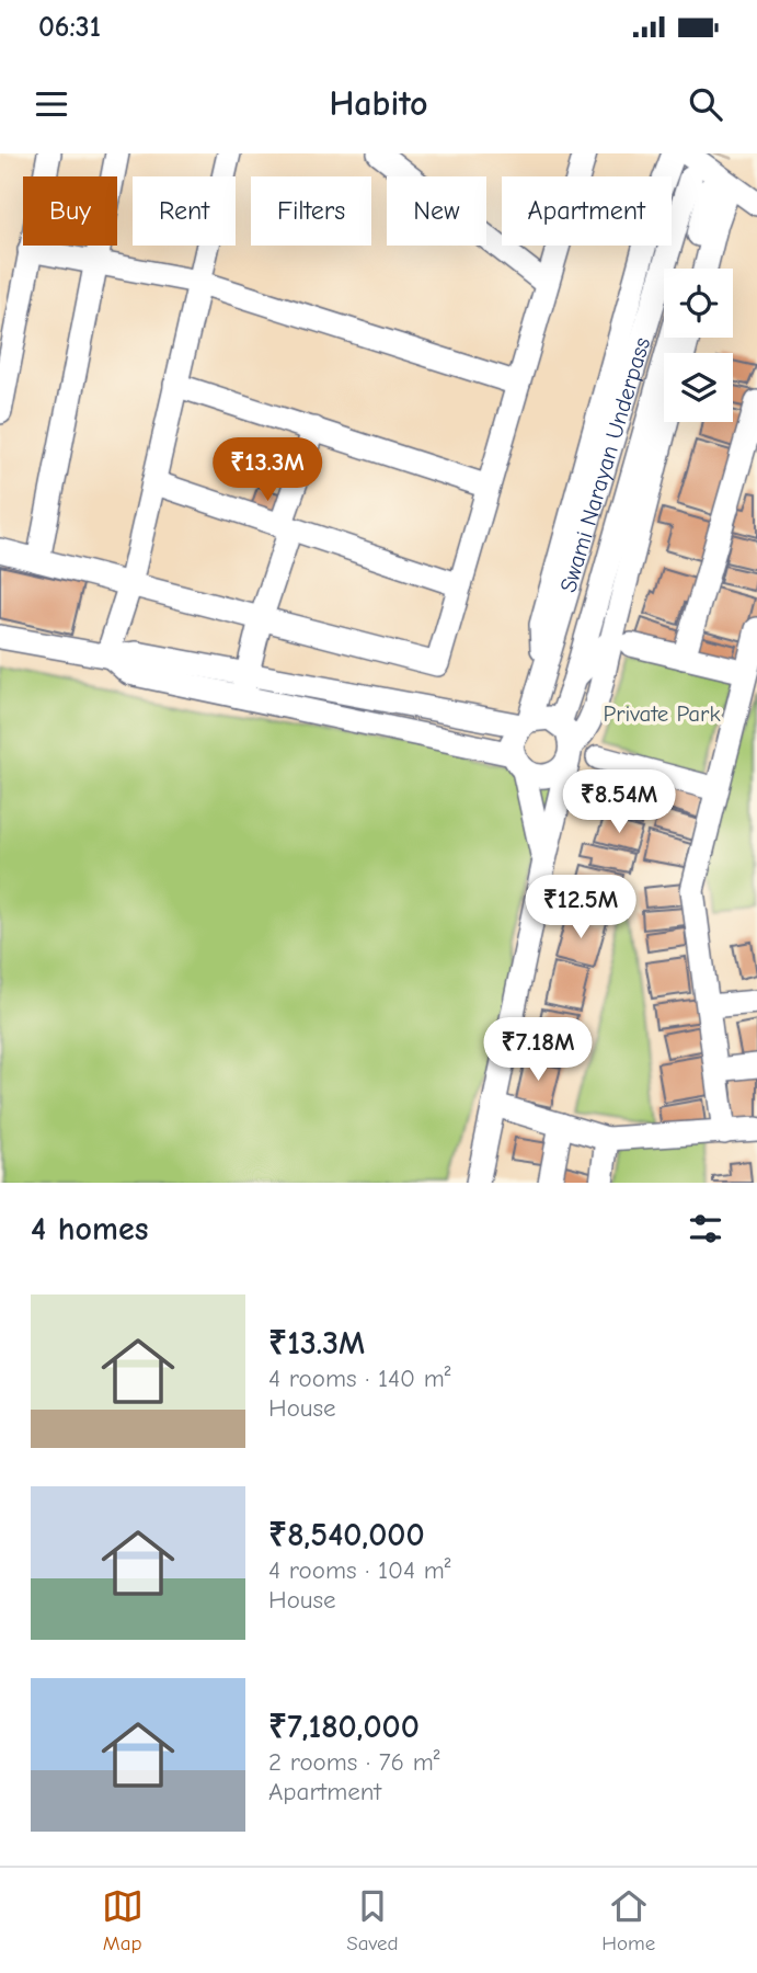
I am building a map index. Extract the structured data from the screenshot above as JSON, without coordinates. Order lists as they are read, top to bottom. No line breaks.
{"streets":{"street":["Swami Narayan Underpass"]},"parks":["Private Park"],"page":{"status":"06:31","header":"Habito","chip":["Buy","Rent","Filters","New","Apartment"],"price":["₹13.3M","₹8.54M","₹12.5M","₹7.18M"],"heading":"4 homes","list":[{"name":"₹13.3M","note":"4 rooms · 140 m² · House"},{"name":"₹8,540,000","note":"4 rooms · 104 m² · House"},{"name":"₹7,180,000","note":"2 rooms · 76 m² · Apartment"}],"tabs":["Map","Saved","Home"]}}
